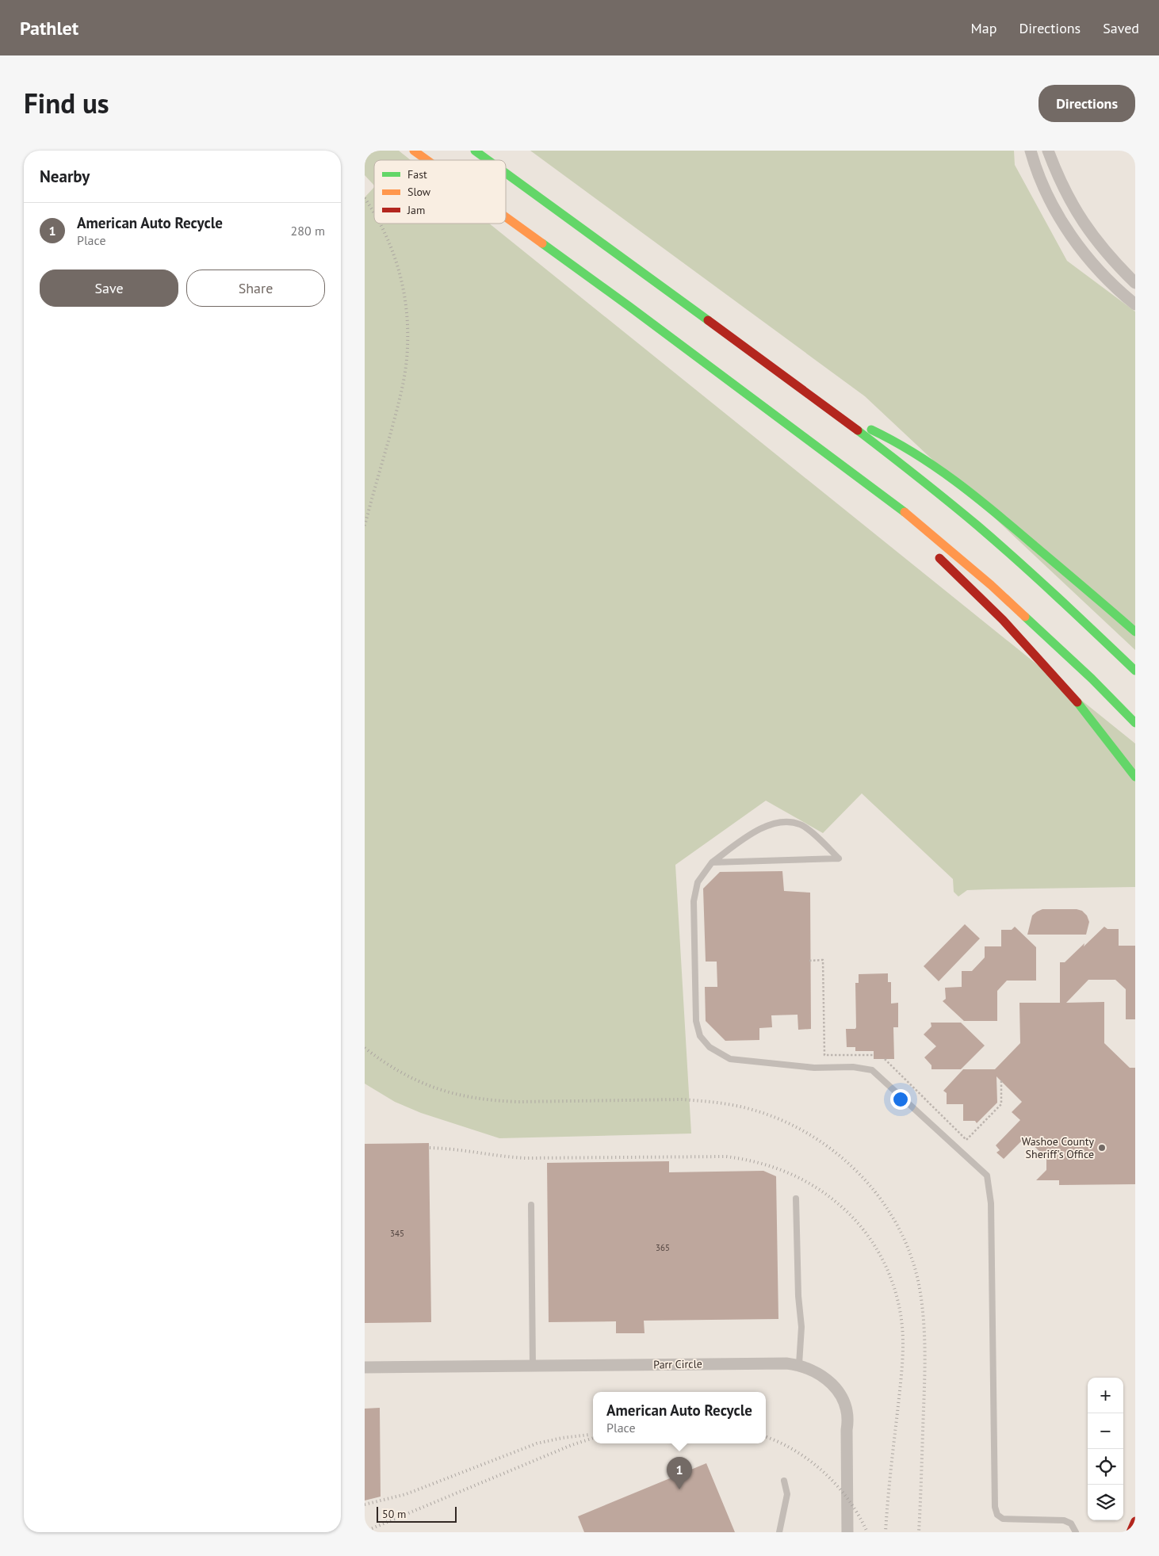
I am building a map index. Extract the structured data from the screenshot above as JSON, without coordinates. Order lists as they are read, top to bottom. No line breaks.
{"streets":{"street":["Parr Circle"]},"places":["Washoe County Sheriff's Office"],"house_numbers":["345","365"],"legend":["Fast","Slow","Jam"],"scale_bar":"50 m","page":{"header":"Pathlet","nav":["Map","Directions","Saved"],"title":"Find us","buttons":["Directions",["Save","Share"]],"heading":"Nearby","list":[{"mark":"1","name":"American Auto Recycle","note":"Place","value":"280 m"}],"map_buttons":["+","−"],"popup":["American Auto Recycle","Place"],"pins":"1","scale":"50 m"}}
